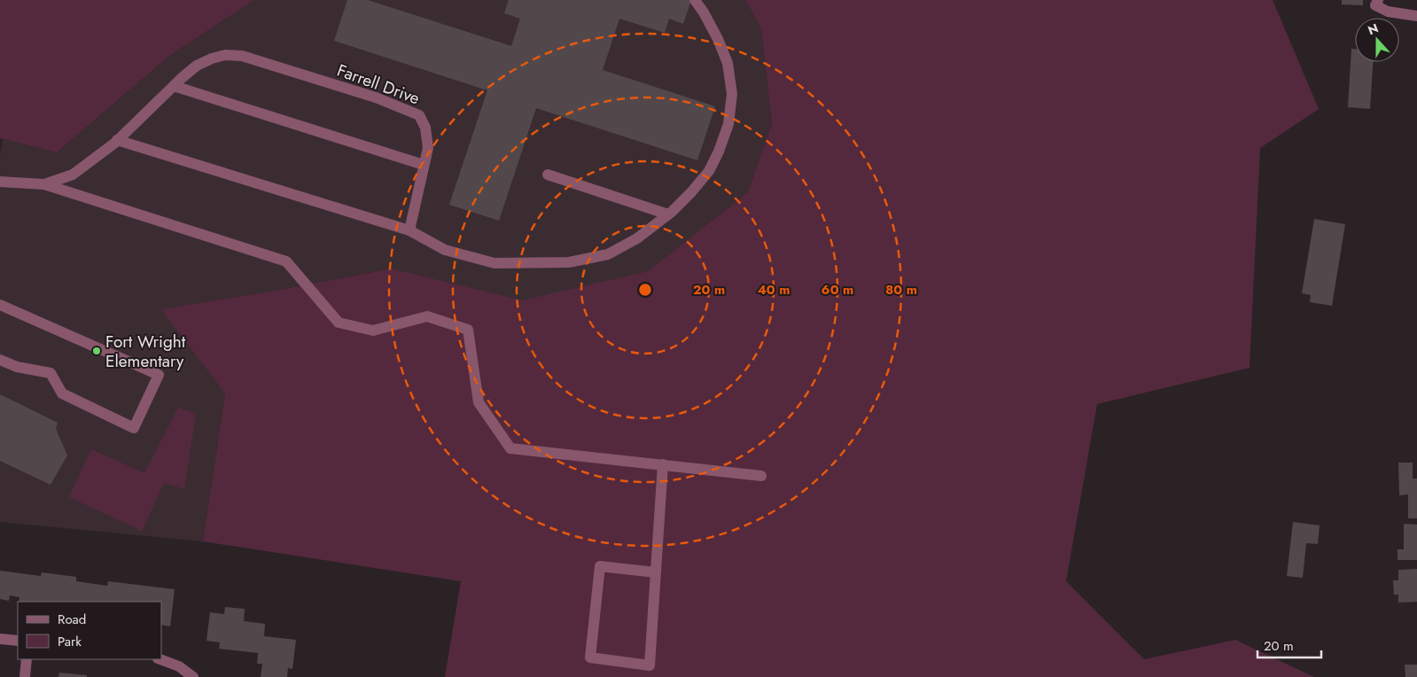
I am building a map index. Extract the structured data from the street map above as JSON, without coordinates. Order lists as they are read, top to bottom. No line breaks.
{"streets":{"street":["Farrell Drive"]},"places":["Fort Wright Elementary"],"legend":["Road","Park"],"scale_bar":"20 m","north":"top","rings":["20 m","40 m","60 m","80 m"]}
